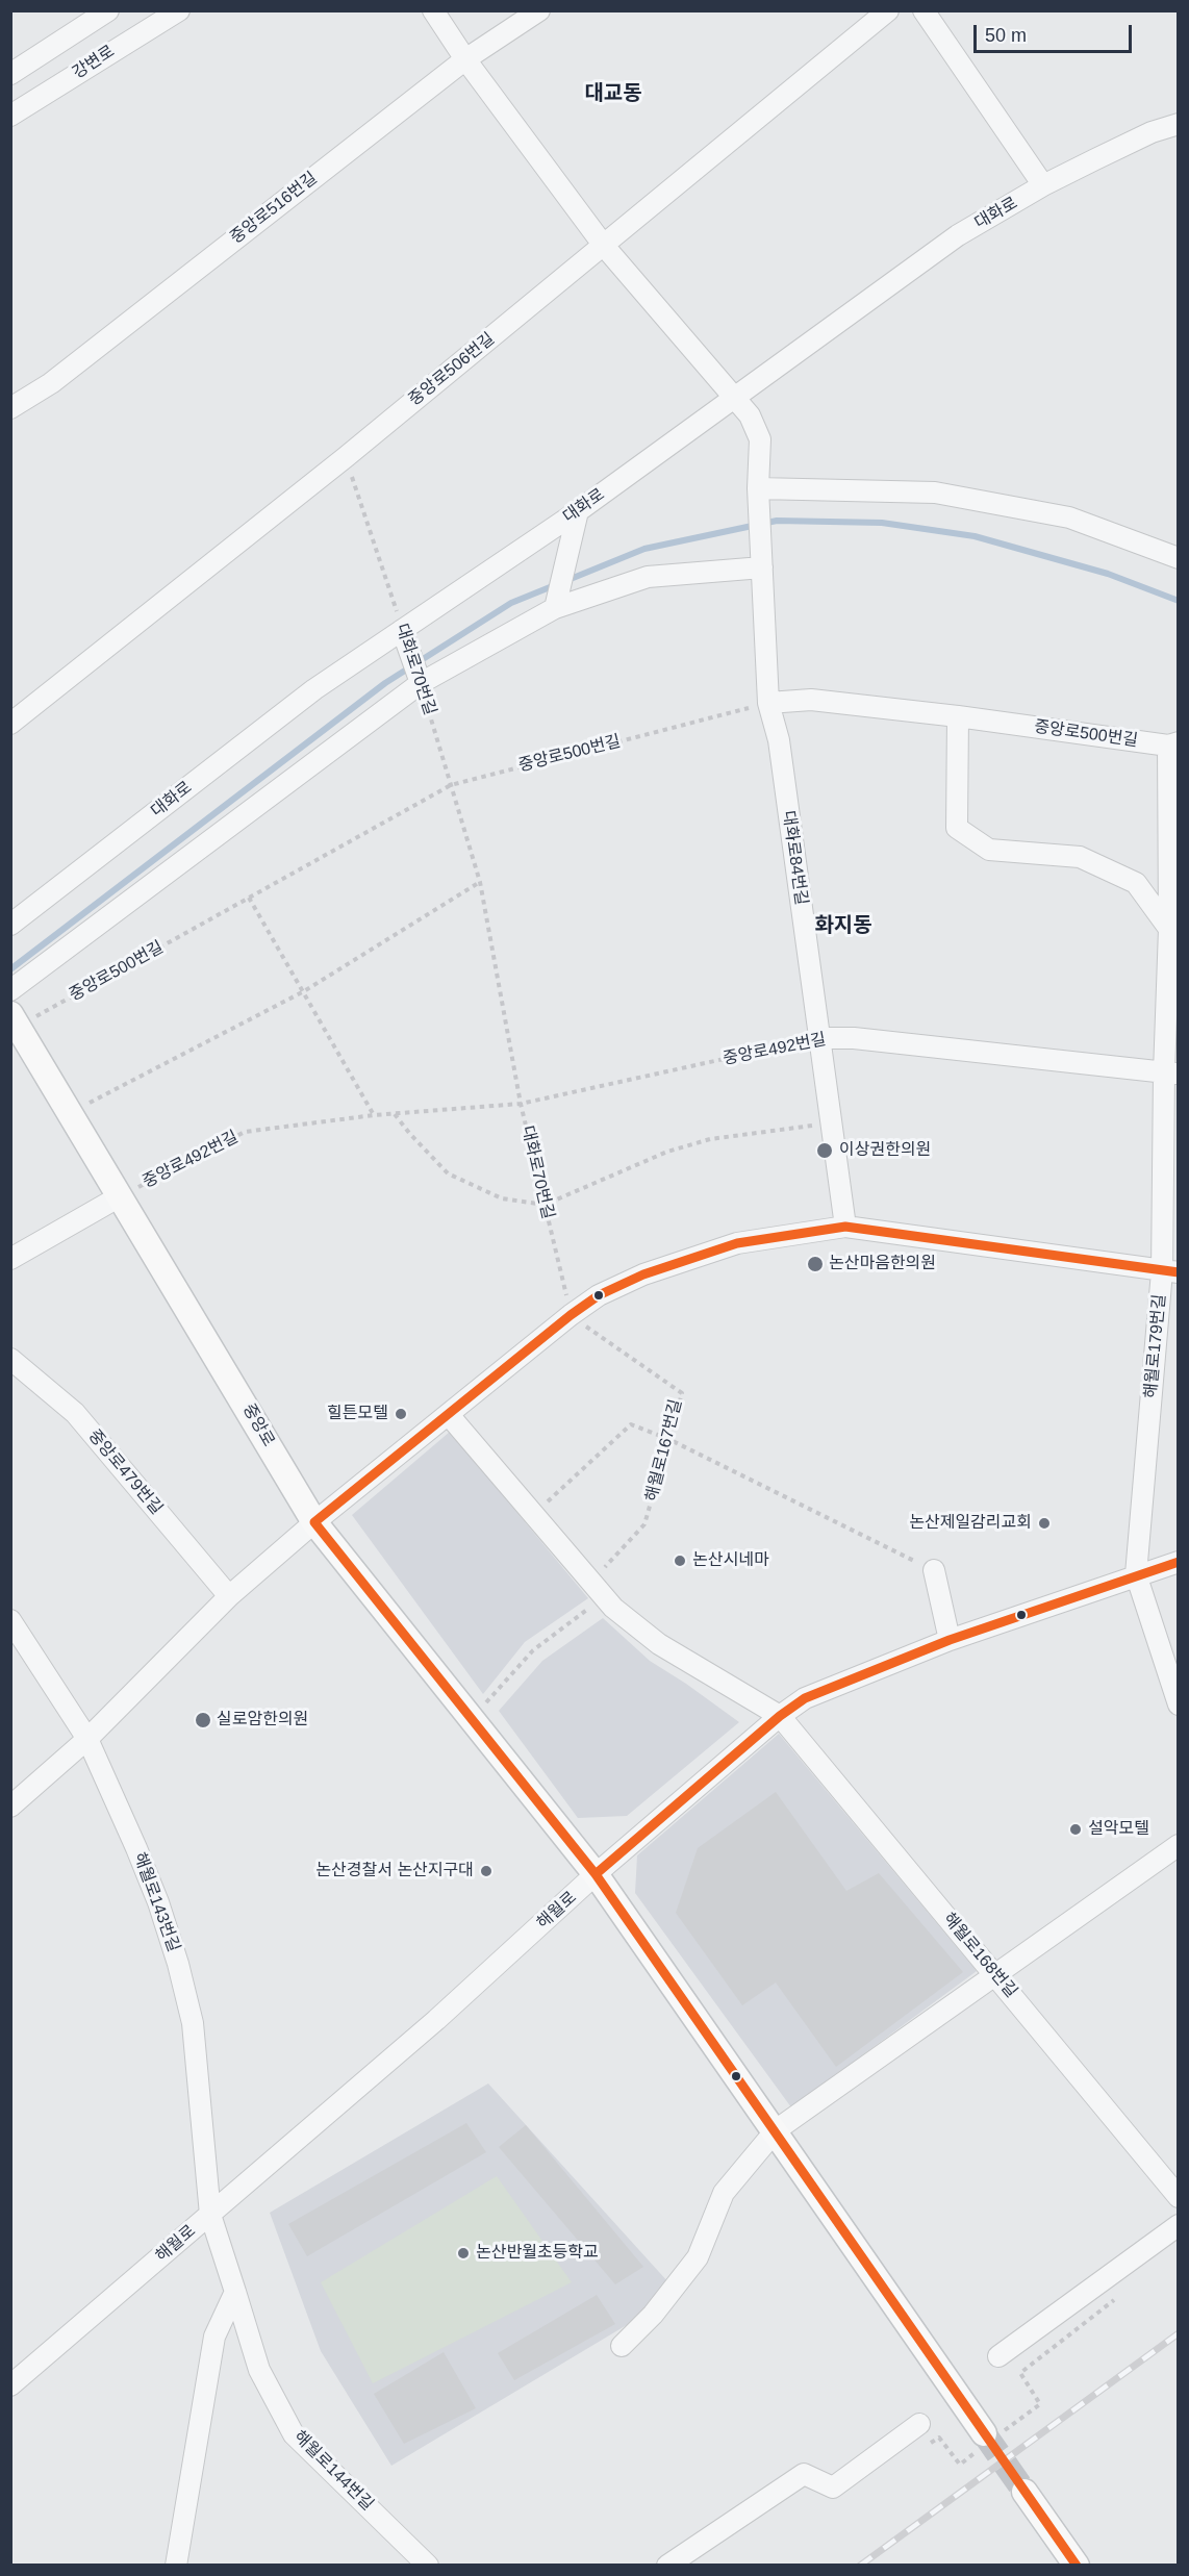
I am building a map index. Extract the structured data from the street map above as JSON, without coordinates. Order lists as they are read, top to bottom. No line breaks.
{"streets":{"main road":["중앙로"],"street":["강변로","중앙로516번길","대화로","중앙로506번길","대화로70번길","중앙로500번길","대화로84번길","중앙로492번길","해월로179번길","중앙로479번길","해월로143번길","해월로","해월로168번길","해월로144번길"],"path":["해월로167번길"]},"crossings":[["중앙로516번길","대화로84번길"],["대화로","대화로70번길"],["대화로","대화로84번길"],["중앙로506번길","대화로70번길"],["중앙로506번길","대화로84번길"],["대화로70번길","중앙로500번길"],["대화로70번길","중앙로492번길"],["대화로70번길","해월로167번길"],["중앙로500번길","대화로84번길"],["중앙로500번길","해월로179번길"],["중앙로500번길","중앙로"],["대화로84번길","중앙로492번길"],["중앙로492번길","해월로179번길"],["중앙로492번길","중앙로"],["해월로179번길","해월로"],["중앙로","해월로"],["해월로167번길","해월로168번길"],["해월로143번길","해월로"],["해월로143번길","해월로144번길"],["해월로","해월로168번길"],["해월로","해월로144번길"]],"districts":["대교동","화지동"],"places":["이상권한의원","논산마음한의원","힐튼모텔","논산제일감리교회","논산시네마","실로암한의원","설악모텔","논산경찰서 논산지구대","논산반월초등학교"],"scale_bar":"50 m"}
